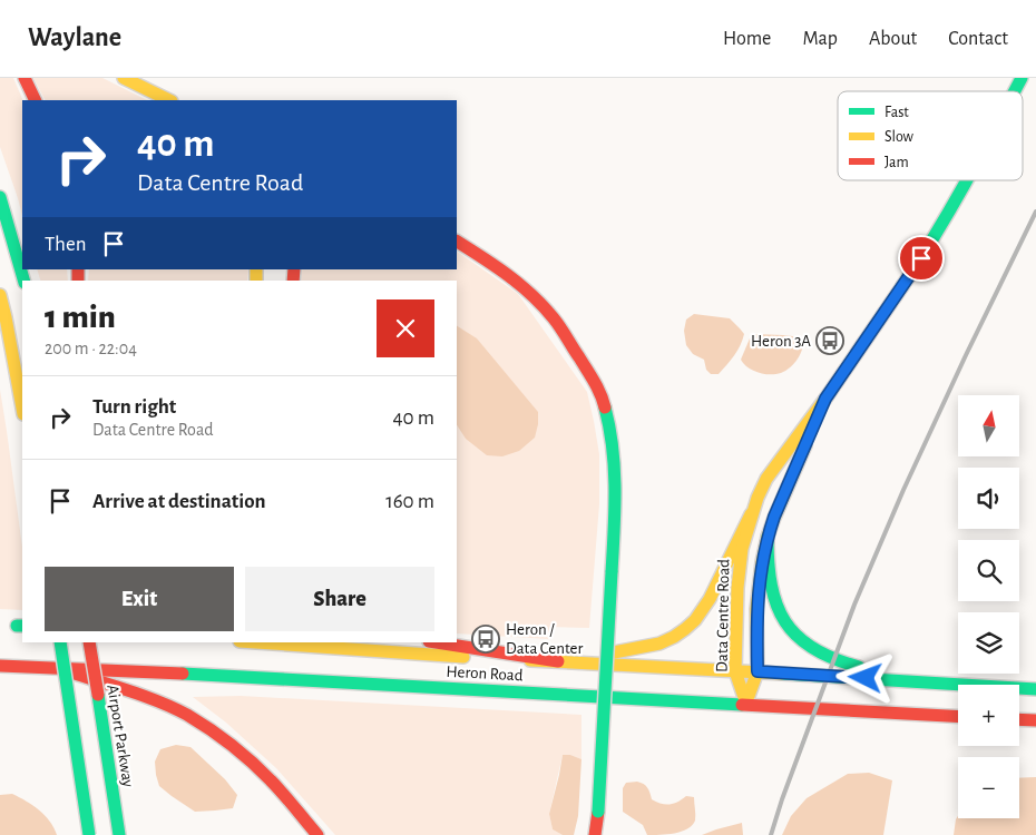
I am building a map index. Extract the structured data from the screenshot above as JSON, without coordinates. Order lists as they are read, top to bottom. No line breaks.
{"streets":{"main road":["Data Centre Road","Heron Road","Airport Parkway"]},"crossings":[["Data Centre Road","Heron Road"]],"places":{"bus stop":["Heron 3A","Heron / Data Center"]},"legend":["Fast","Slow","Jam"],"north":"top","page":{"header":"Waylane","nav":["Home","Map","About","Contact"],"turn":["40 m","Data Centre Road"],"then":"Then","heading":["1 min","200 m · 22:04"],"list":[{"name":"Turn right","note":"Data Centre Road","value":"40 m"},{"name":"Arrive at destination","value":"160 m"}],"map_buttons":["+","−"],"buttons":["Exit","Share"]}}
